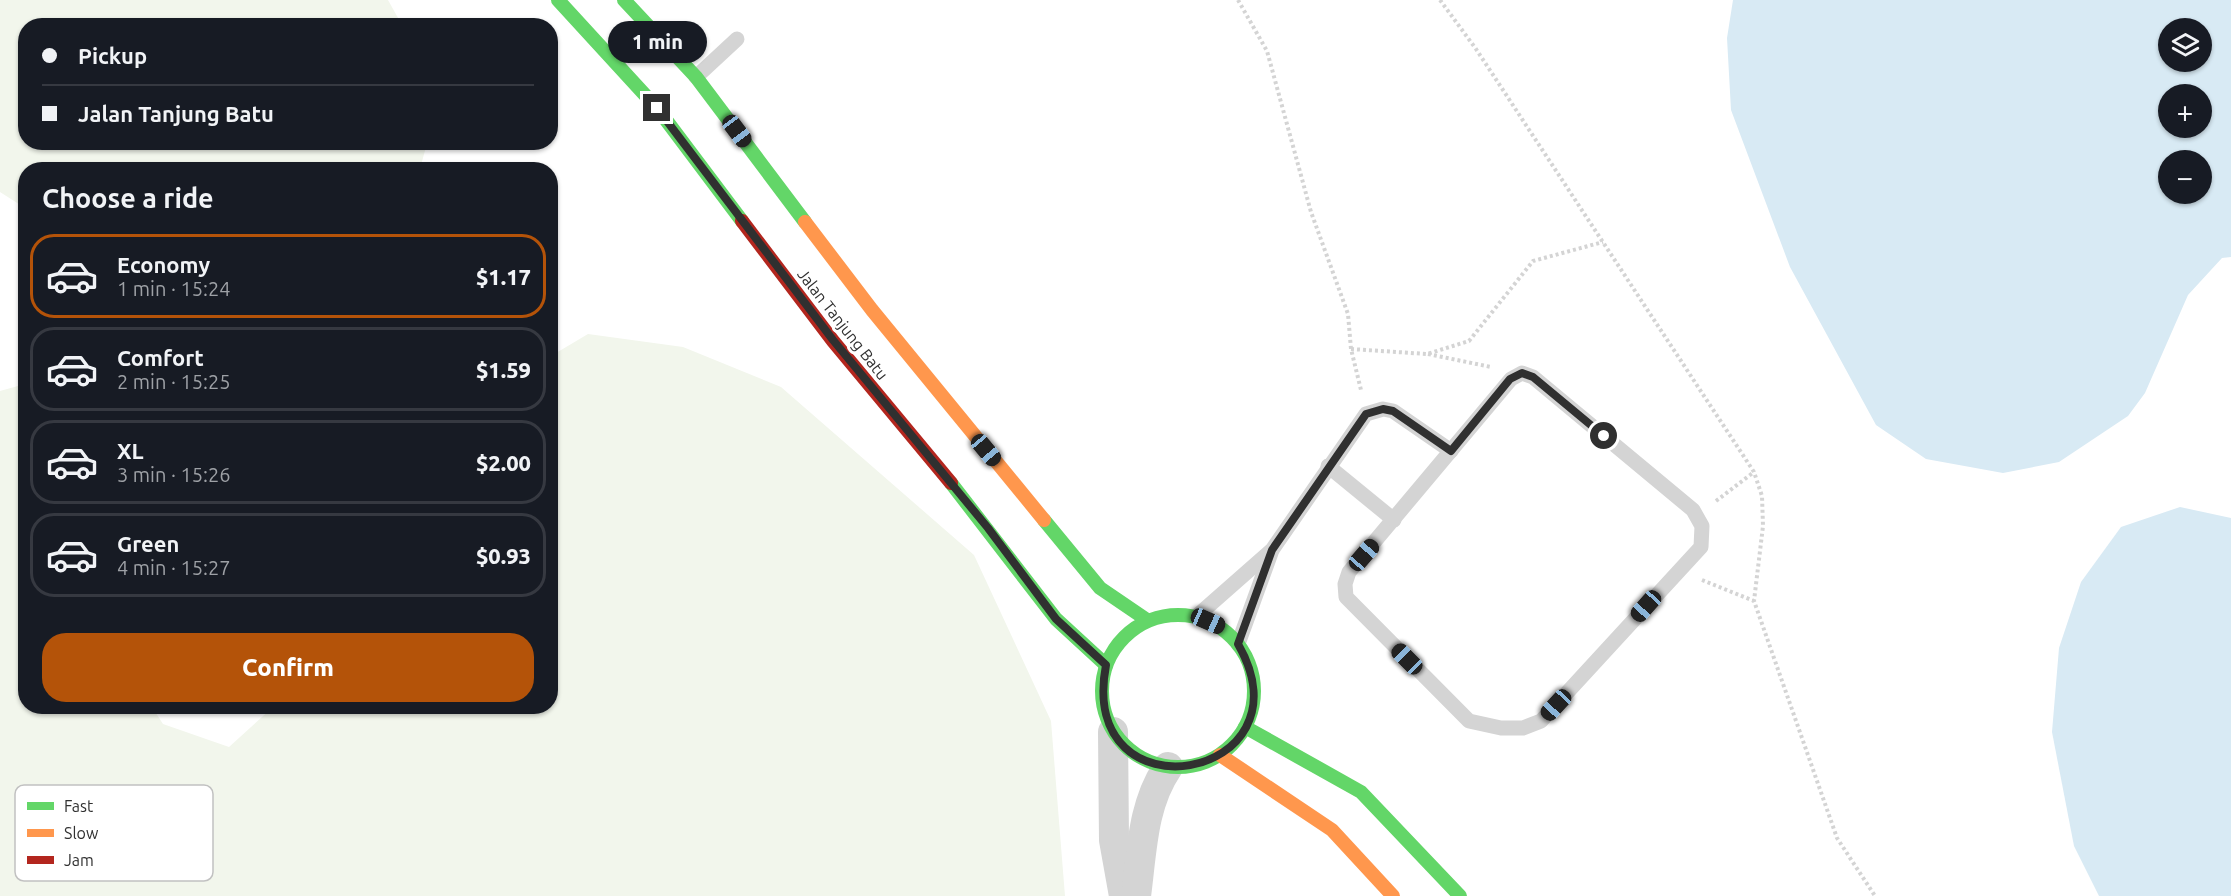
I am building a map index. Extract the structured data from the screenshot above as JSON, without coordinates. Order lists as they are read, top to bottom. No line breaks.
{"streets":{"street":["Jalan Tanjung Batu"]},"legend":["Fast","Slow","Jam"],"page":{"map_buttons":["+","−"],"banner":["Pickup","Jalan Tanjung Batu"],"bubble":"1 min","heading":"Choose a ride","list":[{"name":"Economy","note":"1 min · 15:24","value":"$1.17"},{"name":"Comfort","note":"2 min · 15:25","value":"$1.59"},{"name":"XL","note":"3 min · 15:26","value":"$2.00"},{"name":"Green","note":"4 min · 15:27","value":"$0.93"}],"buttons":"Confirm"}}
